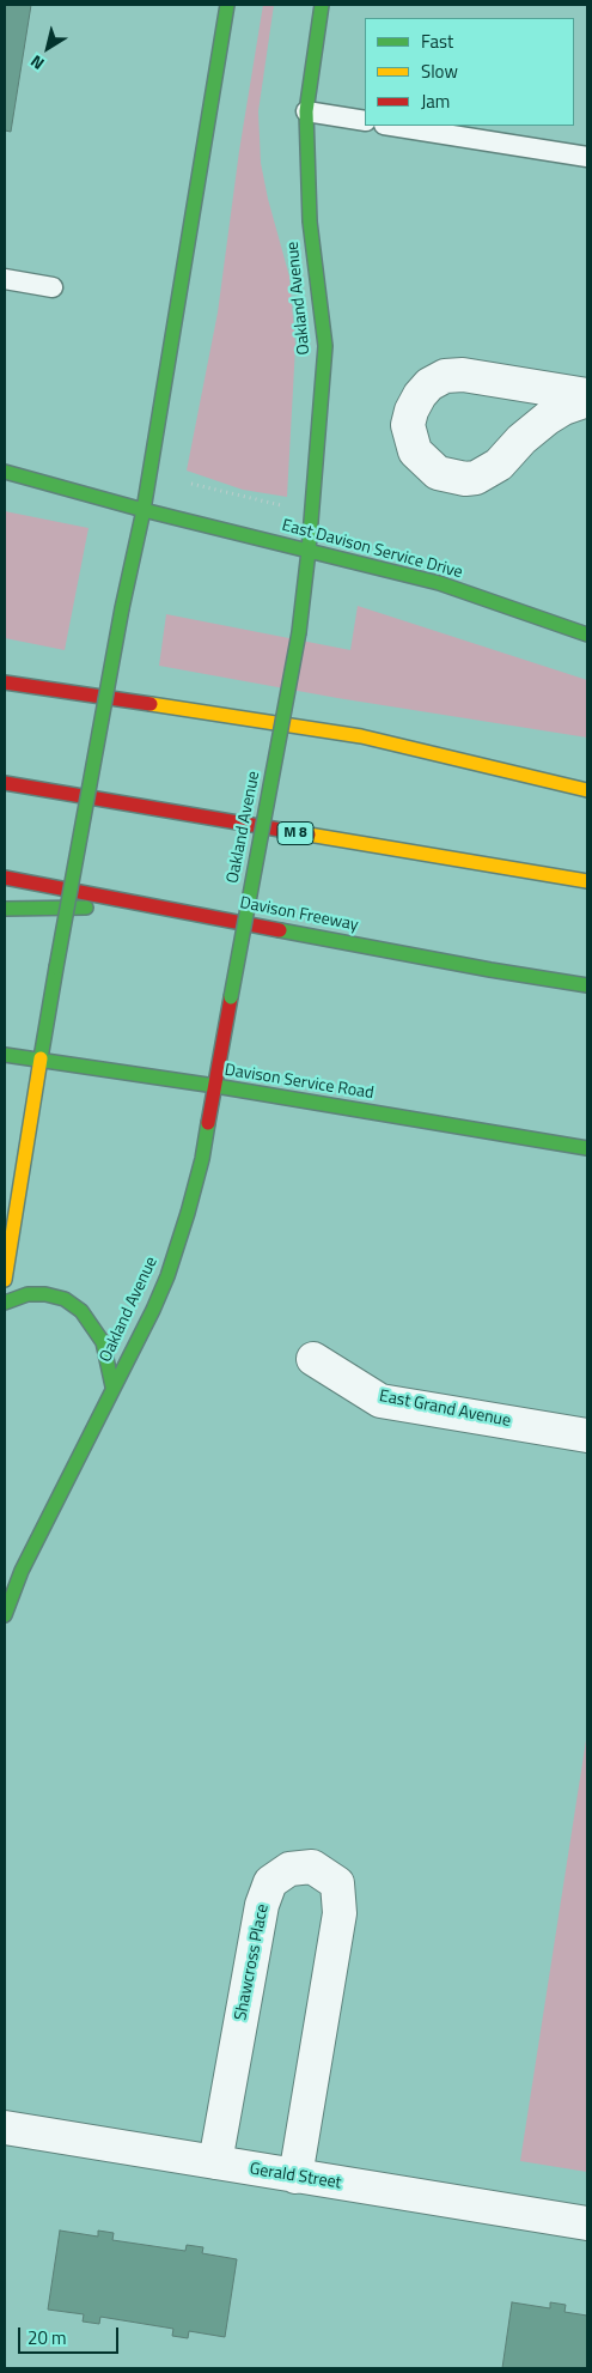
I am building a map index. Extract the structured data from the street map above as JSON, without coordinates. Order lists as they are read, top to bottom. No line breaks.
{"streets":{"main road":["Oakland Avenue","East Davison Service Drive","M 8","Davison Freeway","Davison Service Road"],"street":["East Grand Avenue","Shawcross Place","Gerald Street"]},"crossings":[["Oakland Avenue","East Davison Service Drive"],["Oakland Avenue","Davison Service Road"],["Shawcross Place","Gerald Street"]],"legend":["Fast","Slow","Jam"],"scale_bar":"20 m","north":"bottom left"}
